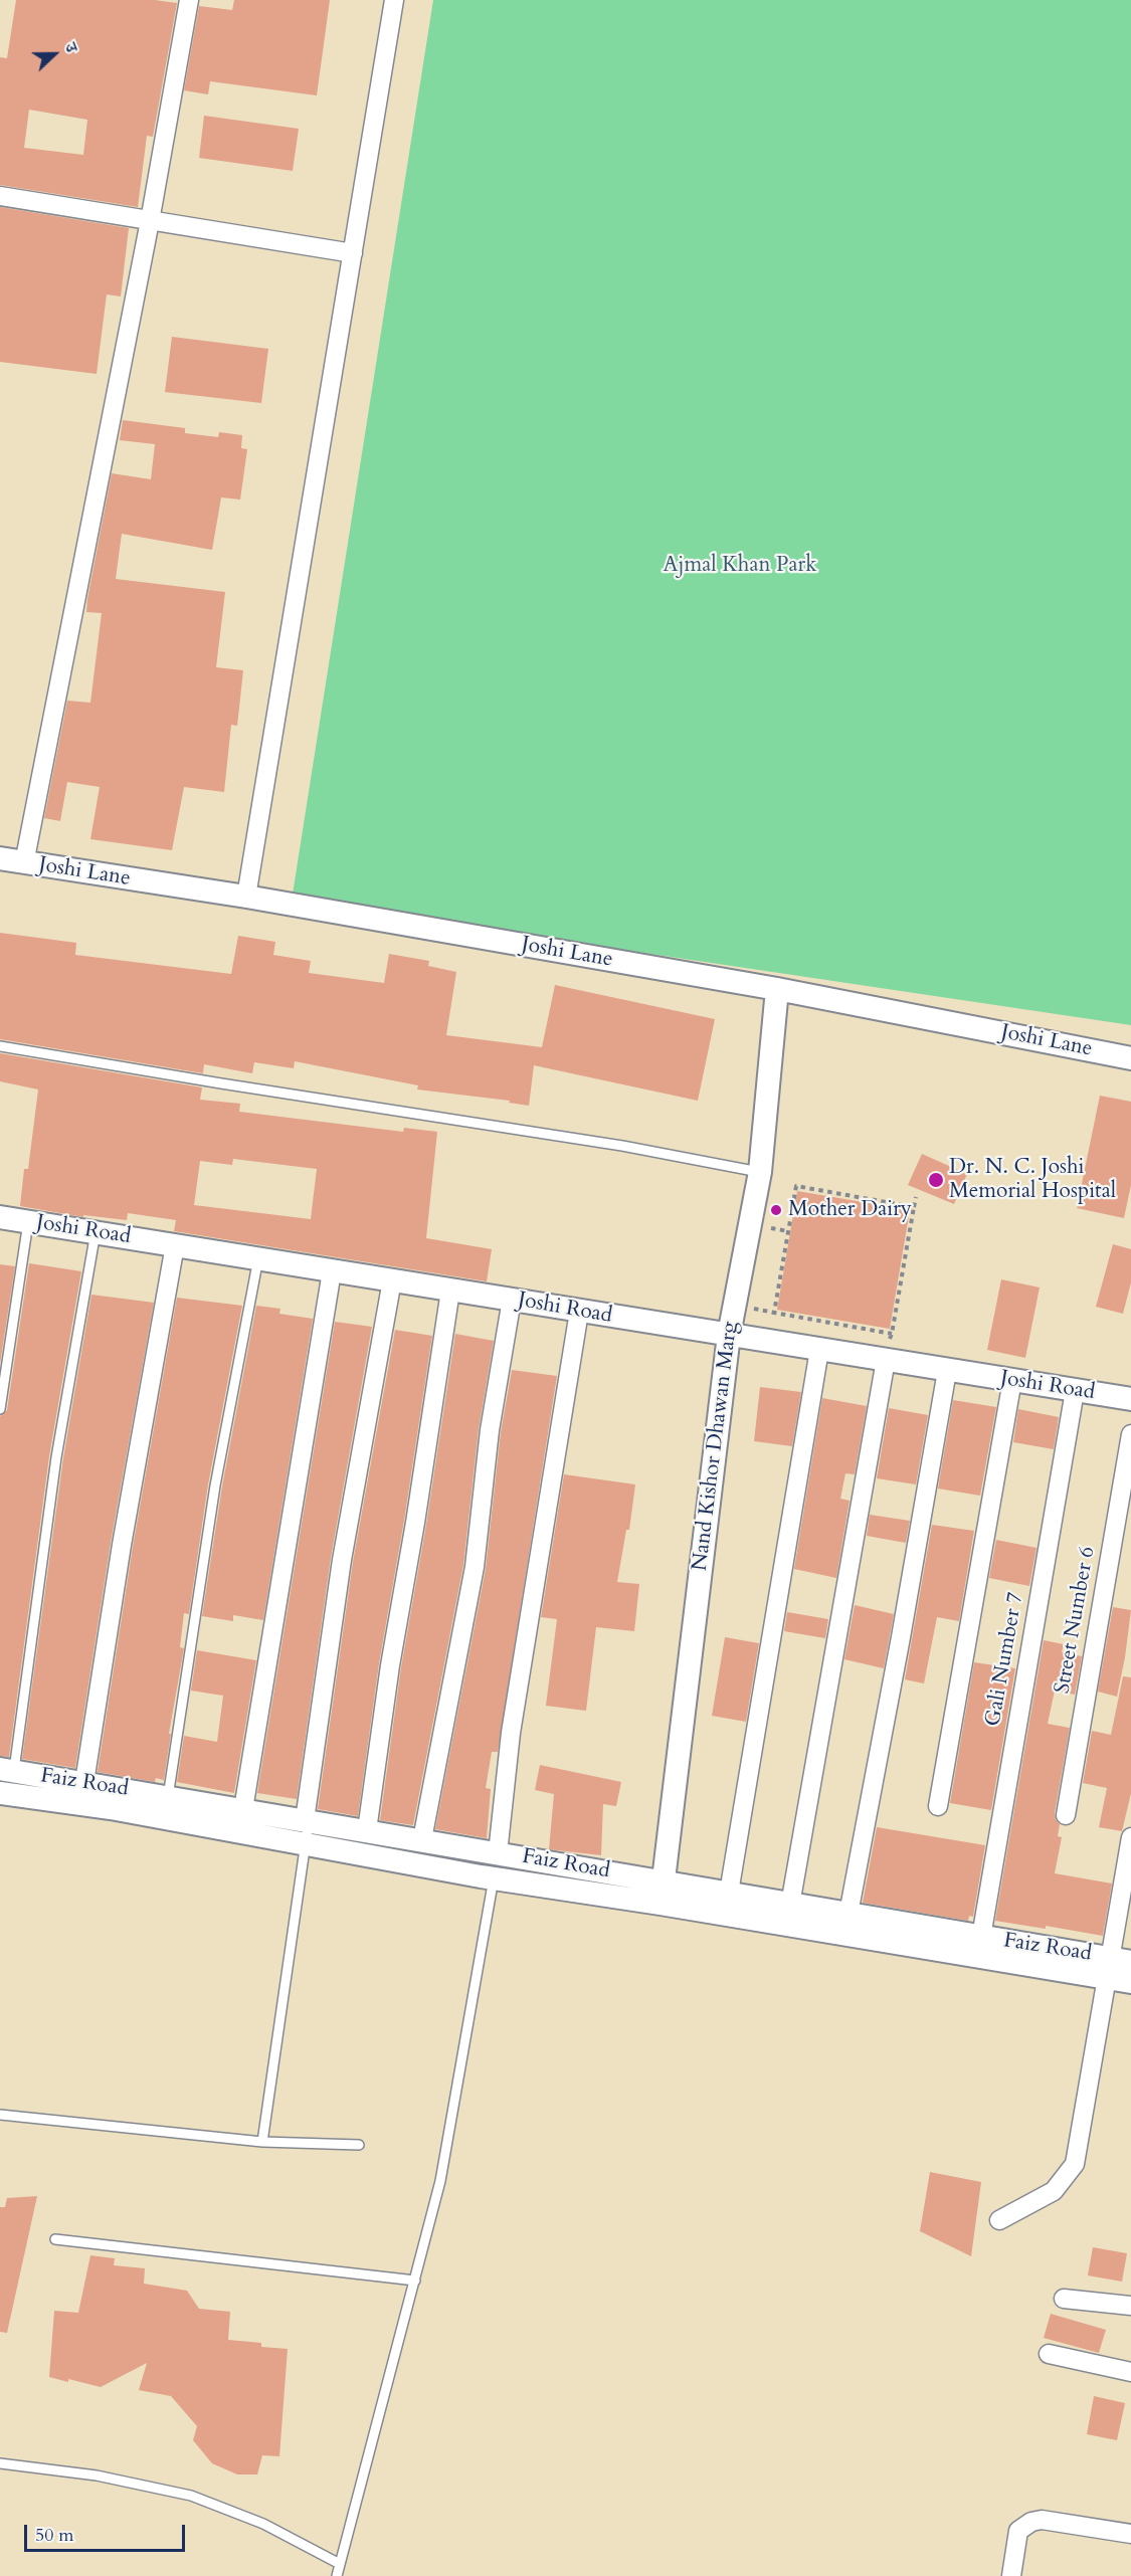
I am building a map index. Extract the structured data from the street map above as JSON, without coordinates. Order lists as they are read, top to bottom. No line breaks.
{"streets":{"street":["Joshi Lane","Joshi Road","Nand Kishor Dhawan Marg","Street Number 6","Gali Number 7","Faiz Road"]},"crossings":[["Joshi Lane","Nand Kishor Dhawan Marg"],["Joshi Road","Nand Kishor Dhawan Marg"],["Joshi Road","Gali Number 7"],["Nand Kishor Dhawan Marg","Faiz Road"],["Gali Number 7","Faiz Road"]],"parks":["Ajmal Khan Park"],"places":["Dr. N. C. Joshi Memorial Hospital","Mother Dairy"],"scale_bar":"50 m","north":"right"}
